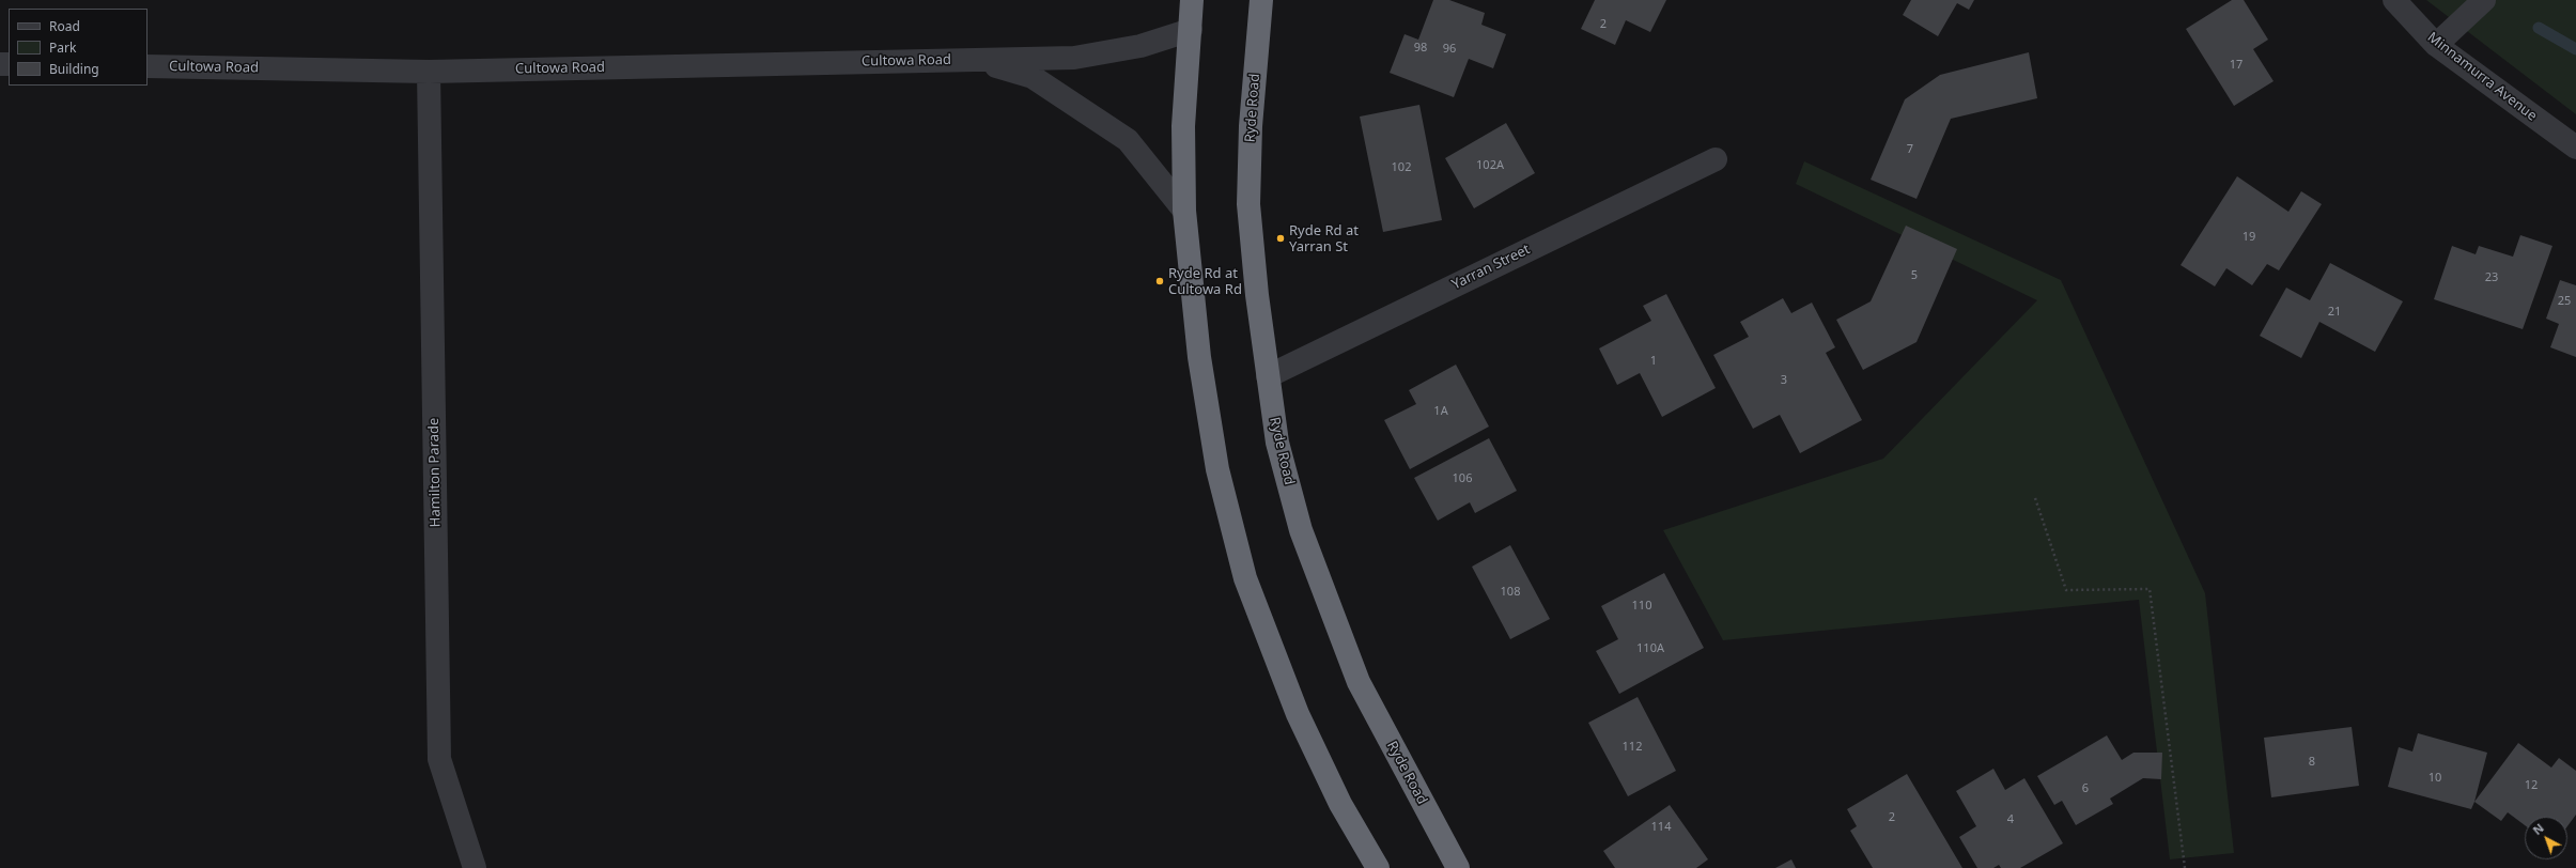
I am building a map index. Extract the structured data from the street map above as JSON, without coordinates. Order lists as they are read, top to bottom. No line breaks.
{"streets":{"highway":["Ryde Road"],"street":["Cultowa Road","Minnamurra Avenue","Yarran Street","Hamilton Parade"]},"crossings":[["Cultowa Road","Hamilton Parade"],["Ryde Road","Yarran Street"]],"places":["Ryde Rd at Yarran St","Ryde Rd at Cultowa Rd"],"house_numbers":["2","98","96","17","7","102A","102","19","5","23","25","21","1","3","1A","106","108","110","110A","112","8","10","12","6","2","4","114"],"legend":["Road","Park","Building"],"north":"top left"}
